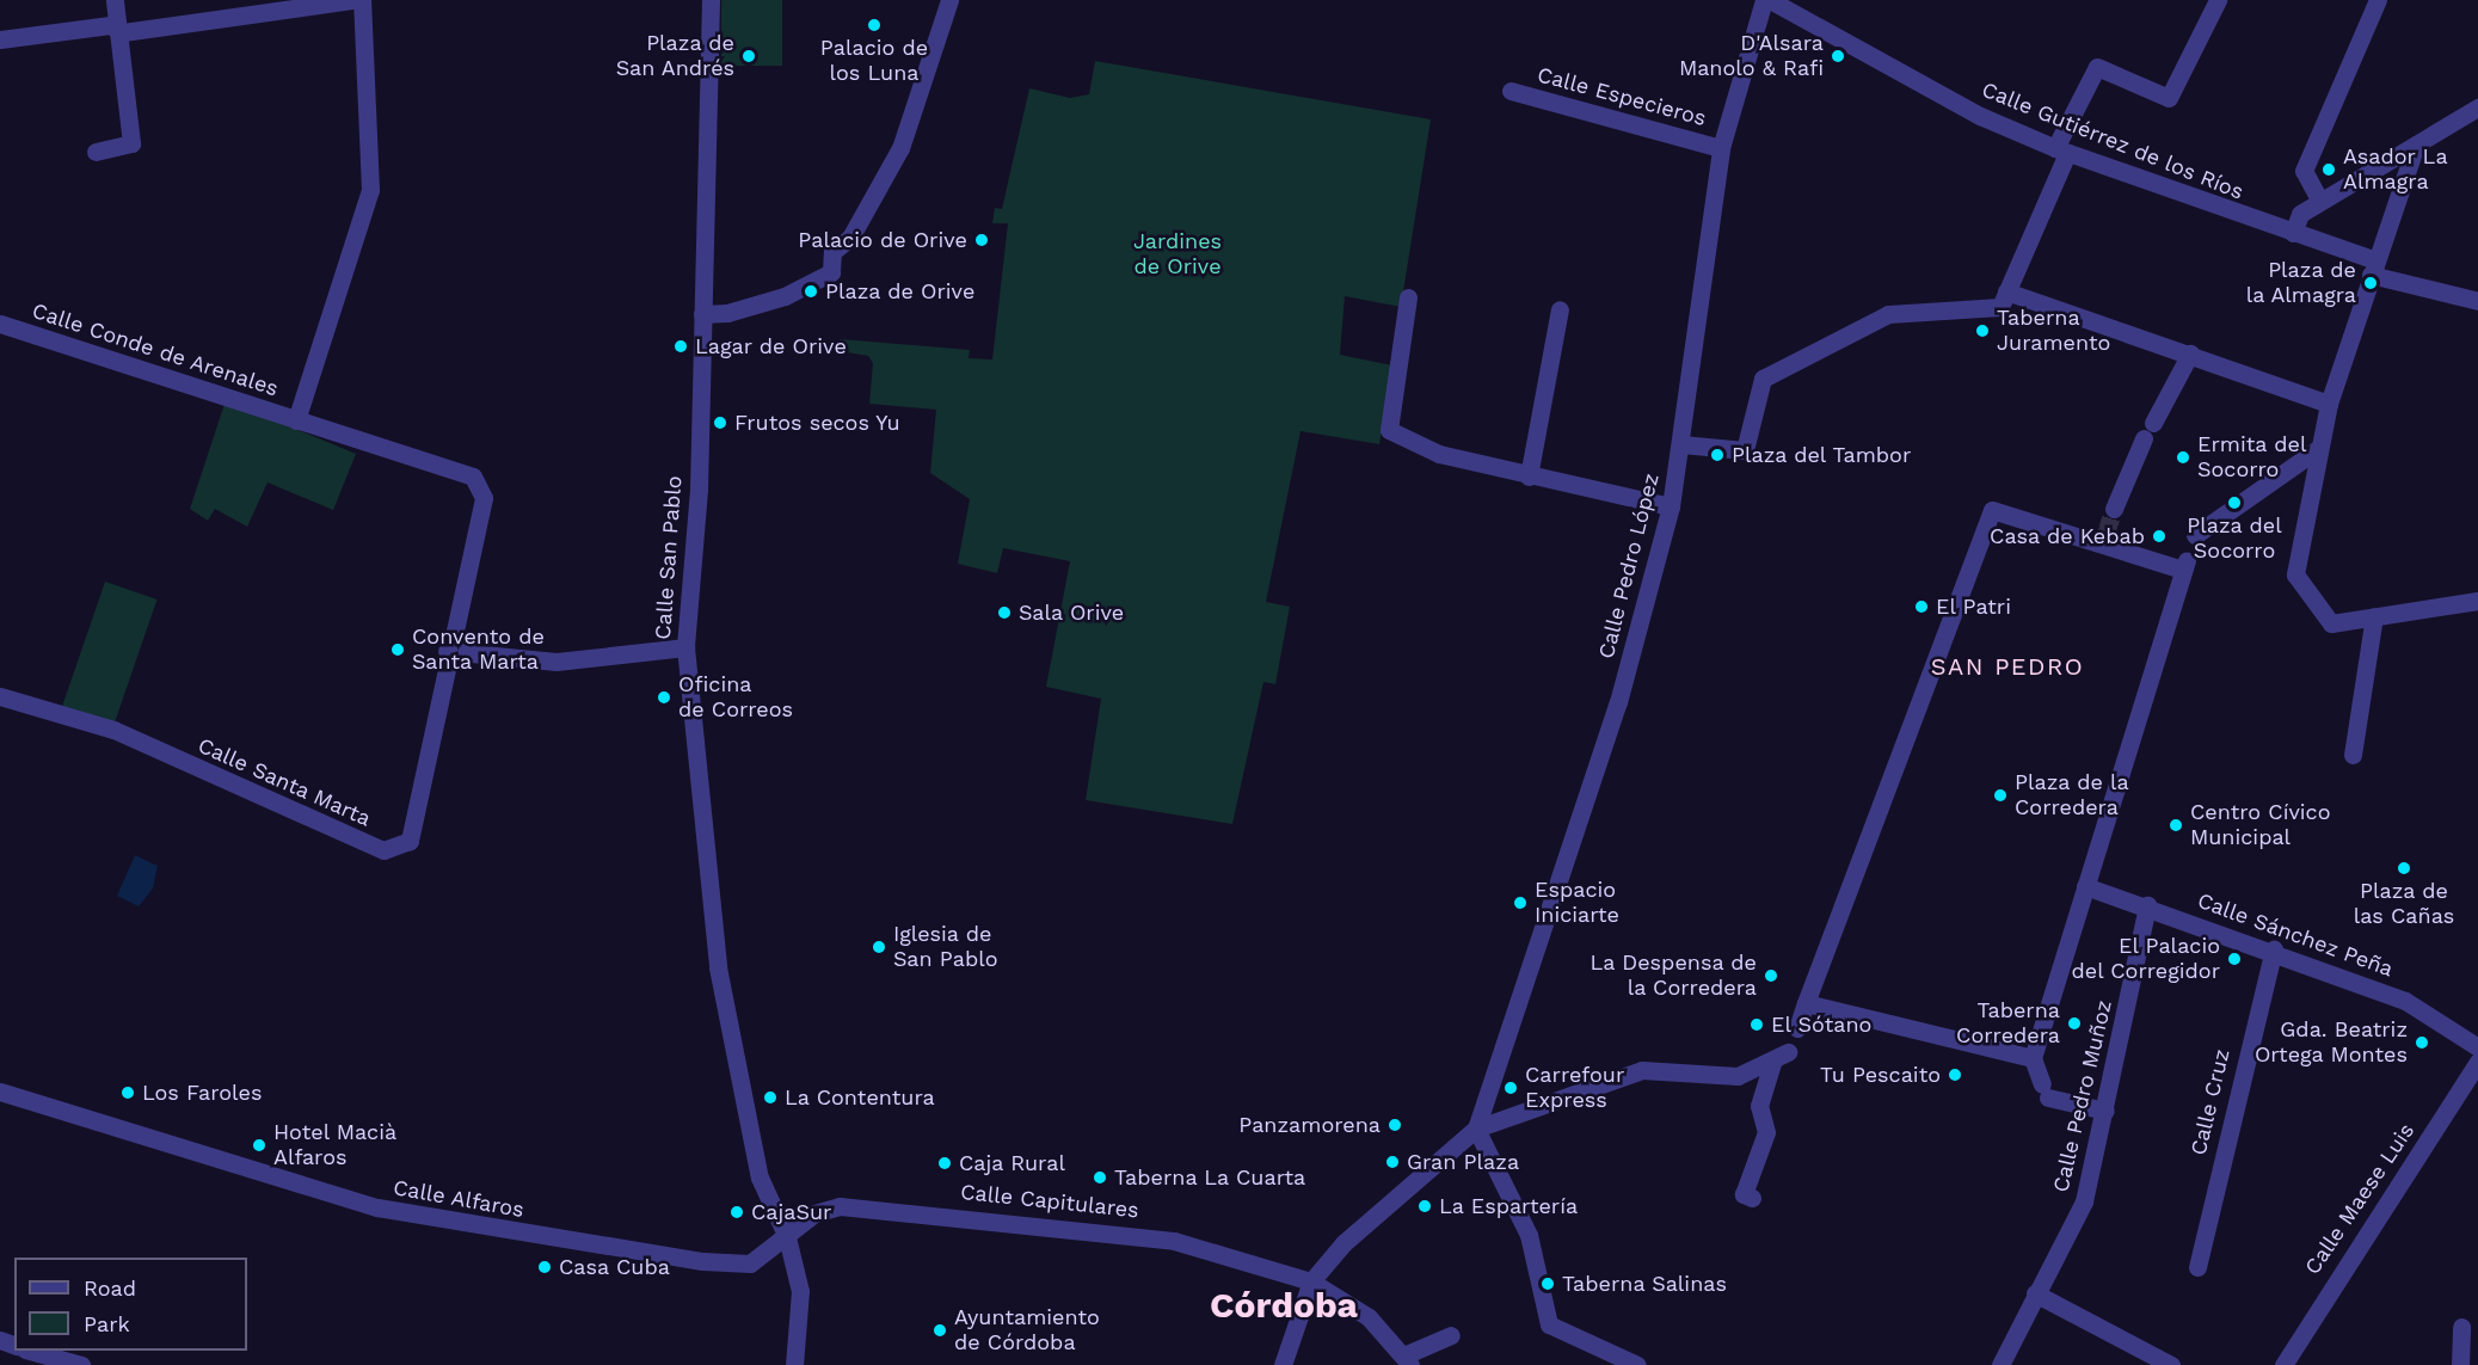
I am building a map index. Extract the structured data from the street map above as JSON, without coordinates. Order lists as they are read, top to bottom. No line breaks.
{"streets":{"street":["Calle Especieros","Calle Gutiérrez de los Ríos","Calle Conde de Arenales","Calle San Pablo","Calle Pedro López","Calle Santa Marta","Calle Sánchez Peña","Calle Pedro Muñoz","Calle Cruz","Calle Alfaros","Calle Maese Luis","Calle Capitulares"]},"crossings":[["Calle Especieros","Calle Pedro López"],["Calle Conde de Arenales","Calle Santa Marta"],["Calle San Pablo","Calle Alfaros"],["Calle San Pablo","Calle Capitulares"],["Calle Sánchez Peña","Calle Pedro Muñoz"],["Calle Sánchez Peña","Calle Cruz"],["Calle Alfaros","Calle Capitulares"]],"districts":["SAN PEDRO","Córdoba"],"parks":["Jardines de Orive"],"places":["Palacio de los Luna","Plaza de San Andrés","D'Alsara Manolo & Rafi","Asador La Almagra","Palacio de Orive","Plaza de la Almagra","Plaza de Orive","Taberna Juramento","Lagar de Orive","Frutos secos Yu","Plaza del Tambor","Ermita del Socorro","Plaza del Socorro","Casa de Kebab","El Patri","Sala Orive","Convento de Santa Marta","Oficina de Correos","Plaza de la Corredera","Centro Cívico Municipal","Plaza de las Cañas","Espacio Iniciarte","Iglesia de San Pablo","El Palacio del Corregidor","La Despensa de la Corredera","Taberna Corredera","El Sótano","Gda. Beatriz Ortega Montes","Tu Pescaito","Carrefour Express","Los Faroles","La Contentura","Panzamorena","Hotel Macià Alfaros","Gran Plaza","Caja Rural","Taberna La Cuarta","La Espartería","CajaSur","Casa Cuba","Taberna Salinas","Ayuntamiento de Córdoba"],"legend":["Road","Park"]}
